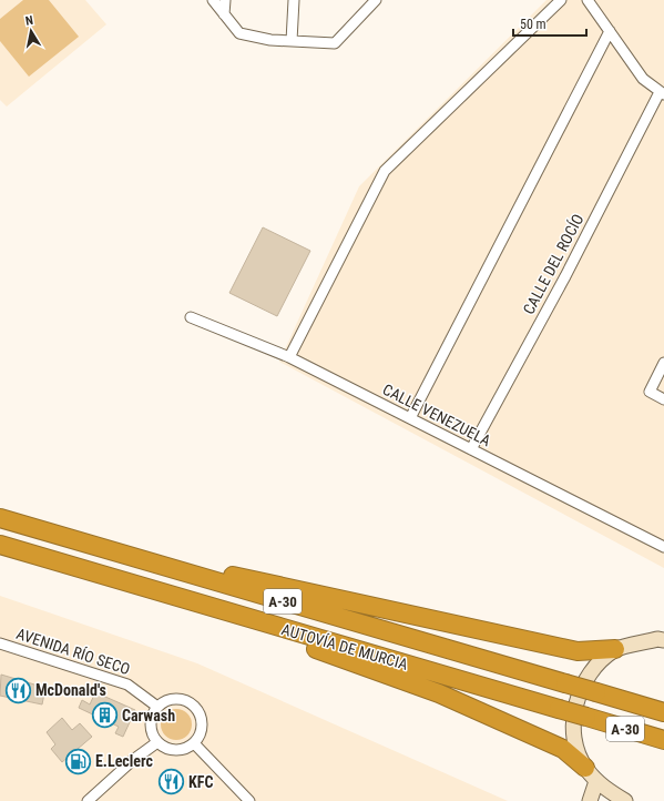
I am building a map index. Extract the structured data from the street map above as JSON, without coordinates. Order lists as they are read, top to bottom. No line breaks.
{"streets":{"highway":["A-30","AUTOVÍA DE MURCIA"],"street":["CALLE DEL ROCÍO","CALLE VENEZUELA","AVENIDA RÍO SECO"]},"crossings":[["CALLE DEL ROCÍO","CALLE VENEZUELA"]],"places":{"restaurant":["McDonald's","KFC"],"building":["Carwash"],"fuel station":["E.Leclerc"]},"scale_bar":"50 m","north":"top"}
